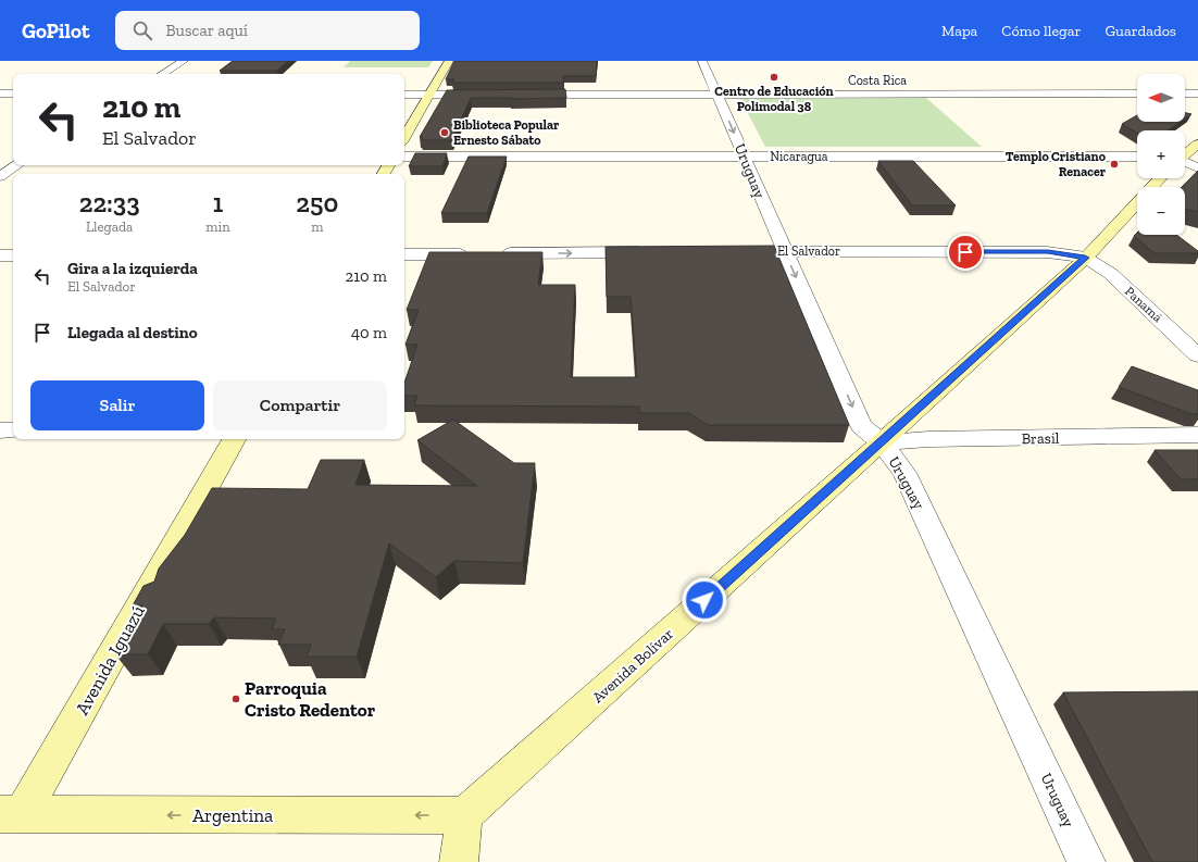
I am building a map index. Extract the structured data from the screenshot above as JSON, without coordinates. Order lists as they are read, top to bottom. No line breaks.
{"streets":{"main road":["Avenida Iguazú","Avenida Bolívar","Argentina"],"street":["Costa Rica","Nicaragua","Uruguay","El Salvador","Panamá","Brasil"]},"crossings":[["Costa Rica","Uruguay"],["Nicaragua","Uruguay"],["Uruguay","El Salvador"],["Uruguay","Brasil"],["Uruguay","Avenida Bolívar"],["El Salvador","Panamá"],["El Salvador","Avenida Bolívar"],["Panamá","Avenida Bolívar"],["Brasil","Avenida Bolívar"],["Avenida Iguazú","Argentina"],["Avenida Bolívar","Argentina"]],"one_way":["Argentina"],"places":["Centro de Educación Polimodal 38","Biblioteca Popular Ernesto Sábato","Templo Cristiano Renacer","Parroquia Cristo Redentor"],"north":"left","page":{"header":"GoPilot","search":"Buscar aquí","nav":["Mapa","Cómo llegar","Guardados"],"map_buttons":["+","−"],"turn":["210 m","El Salvador"],"eta":["22:33","Llegada","1","min","250","m"],"list":[{"name":"Gira a la izquierda","note":"El Salvador","value":"210 m"},{"name":"Llegada al destino","value":"40 m"}],"buttons":["Salir","Compartir"]}}
